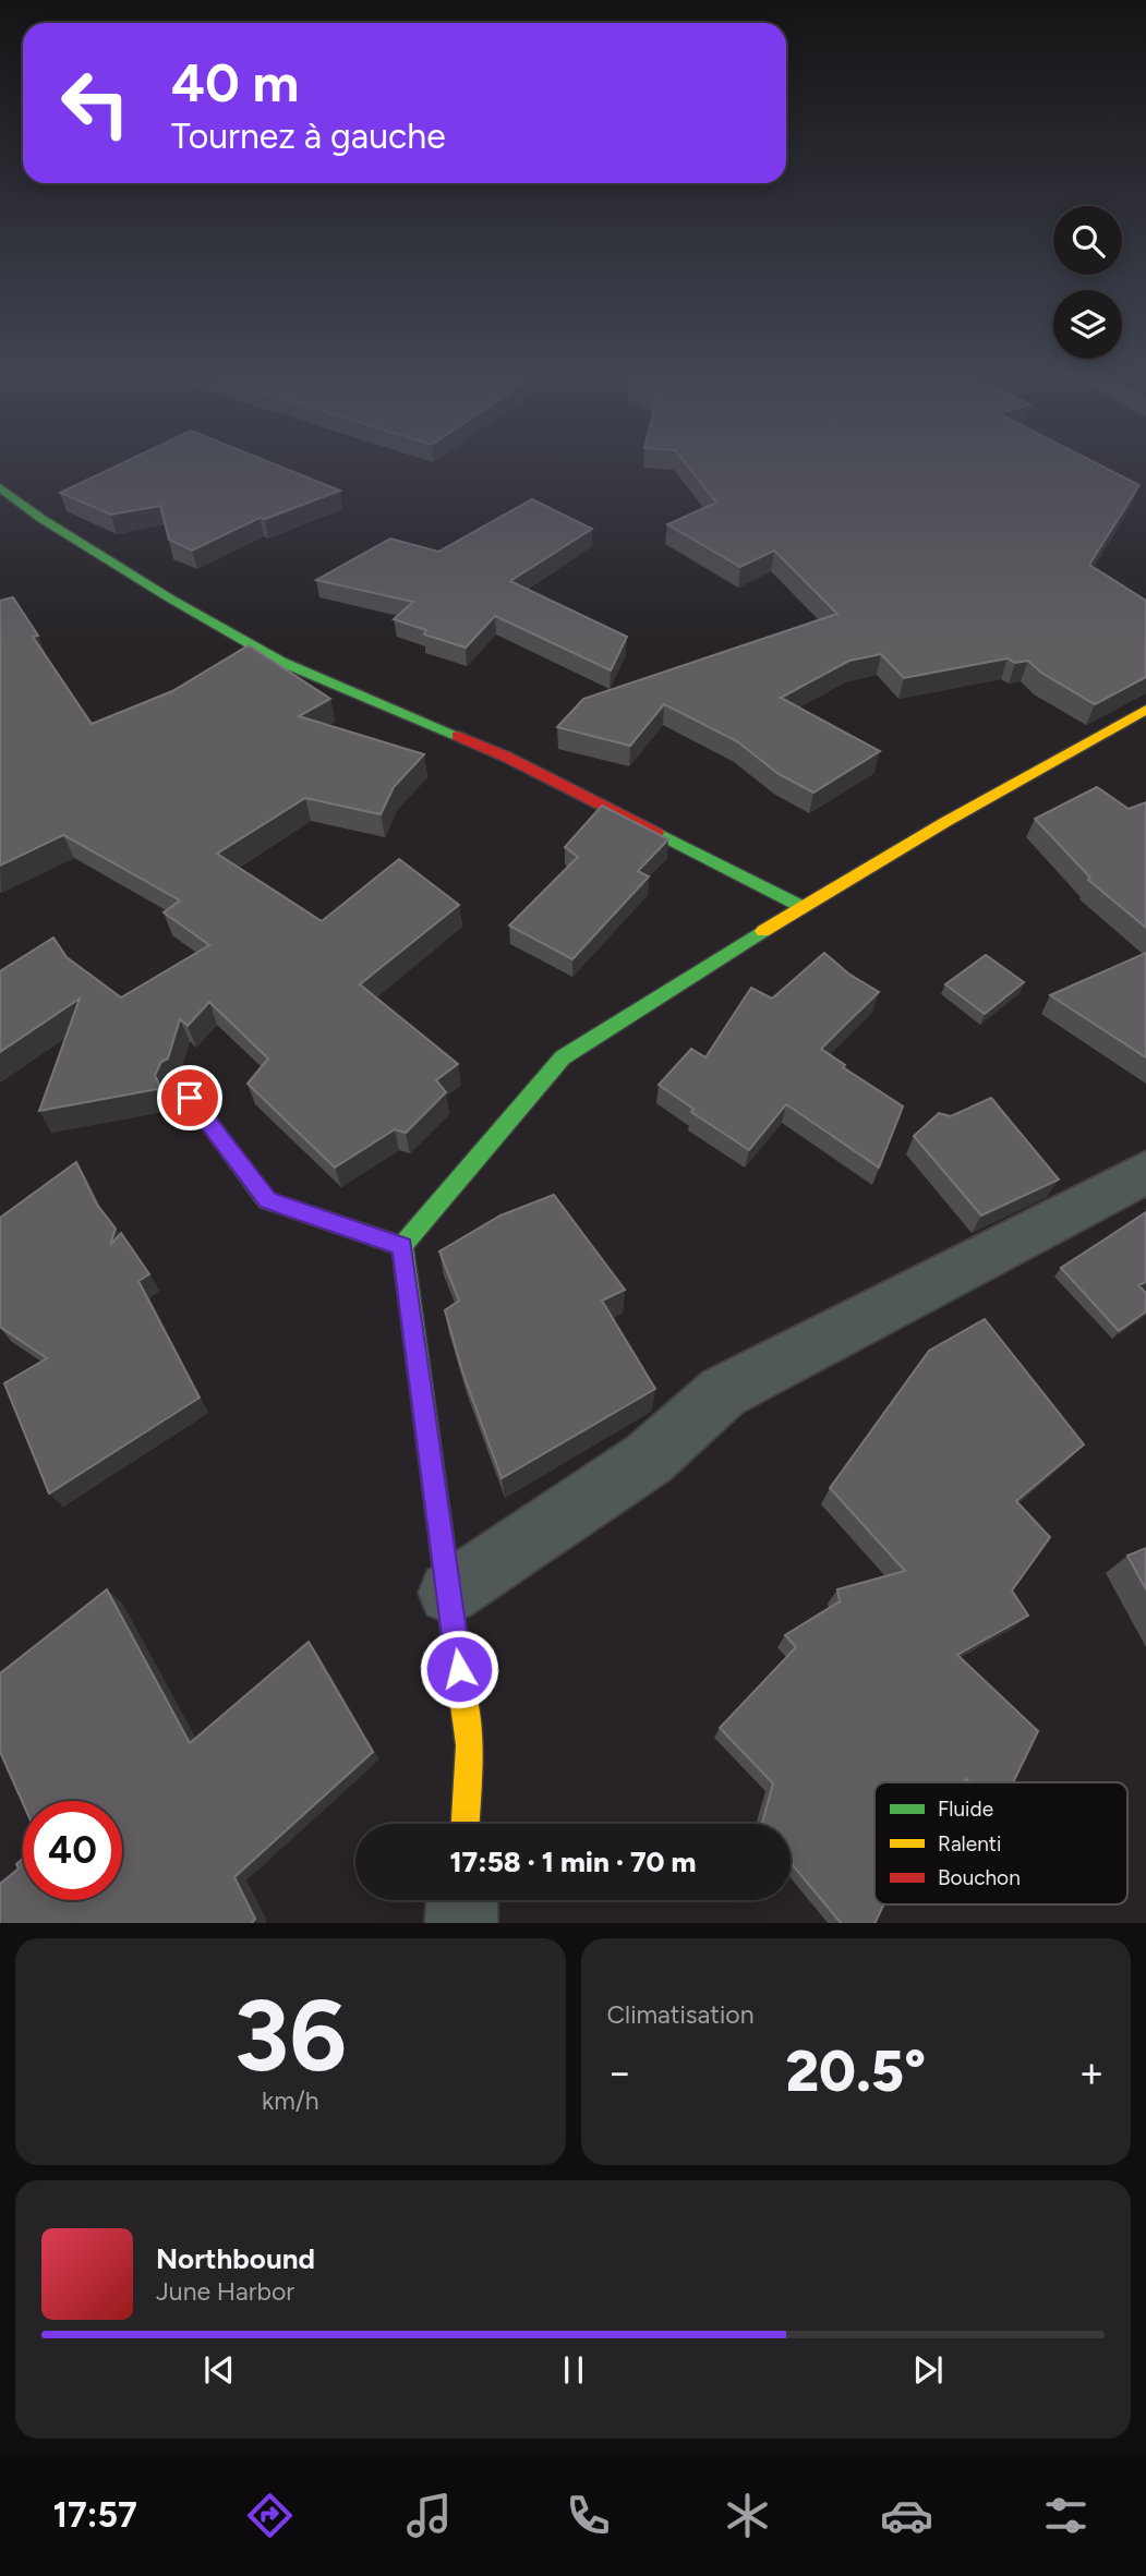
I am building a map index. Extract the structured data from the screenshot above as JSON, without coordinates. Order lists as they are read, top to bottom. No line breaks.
{"legend":["Fluide","Ralenti","Bouchon"],"page":{"turn":["40 m","Tournez à gauche"],"limit":"40","trip":"17:58 · 1 min · 70 m","tile":[["36","km/h"],"Climatisation"],"heat":["−","20.5°","+"],"song":["Northbound","June Harbor"],"tabs":"17:57"}}
